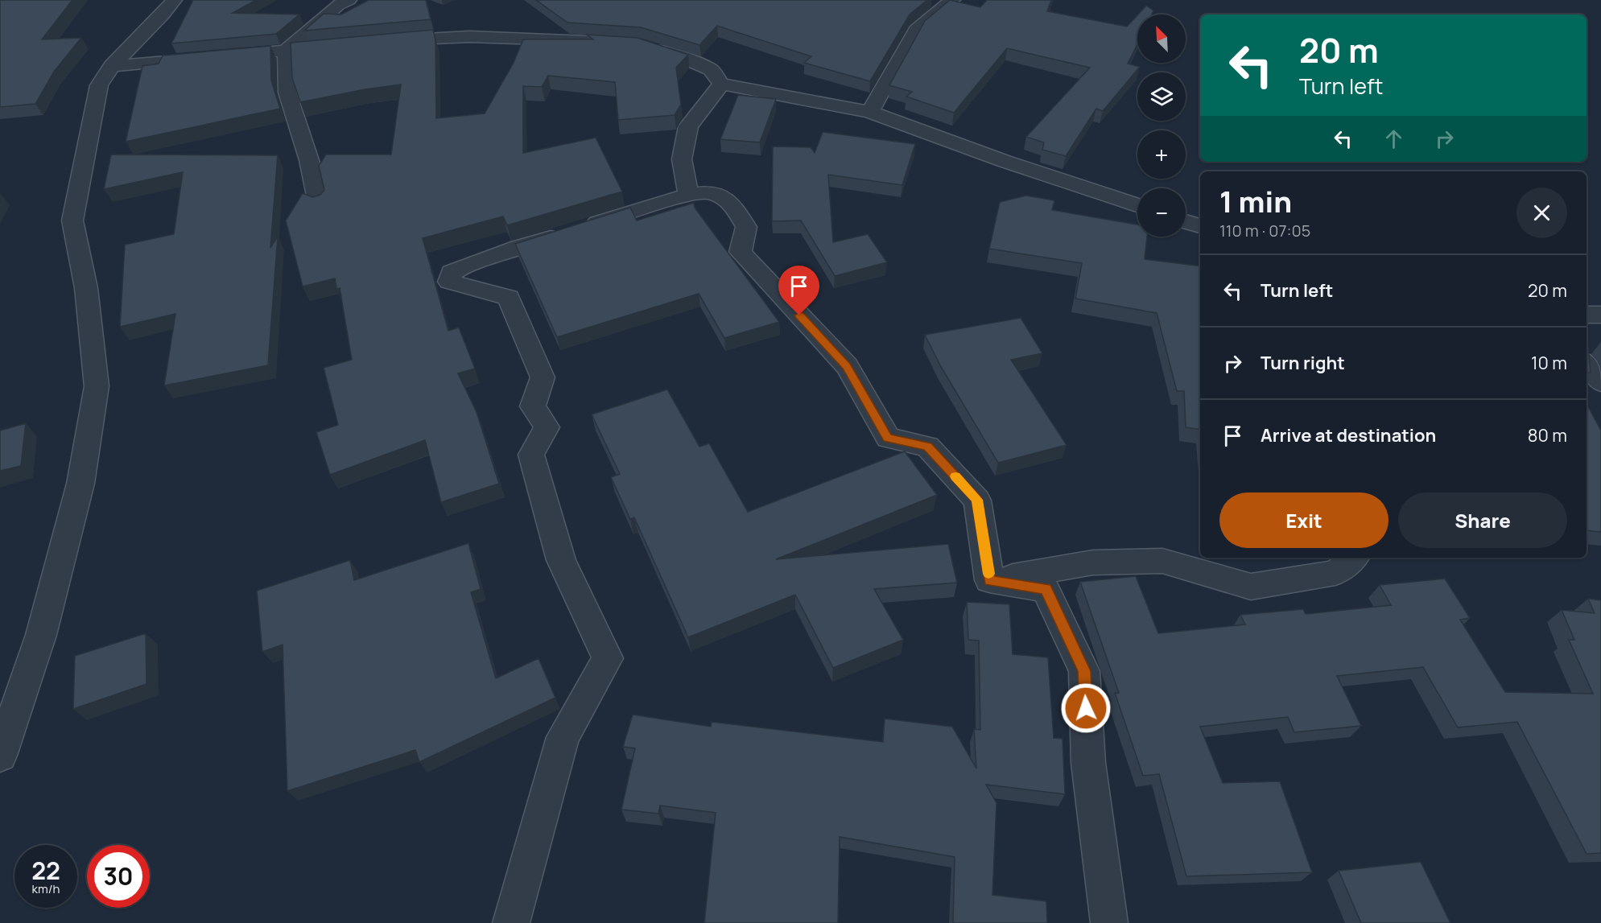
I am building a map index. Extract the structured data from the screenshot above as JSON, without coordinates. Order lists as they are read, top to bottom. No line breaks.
{"north":"top left","page":{"map_buttons":["+","−"],"turn":["20 m","Turn left"],"heading":["1 min","110 m · 07:05"],"list":[{"name":"Turn left","value":"20 m"},{"name":"Turn right","value":"10 m"},{"name":"Arrive at destination","value":"80 m"}],"buttons":["Exit","Share"],"speed":"22 km/h","limit":"30"}}
